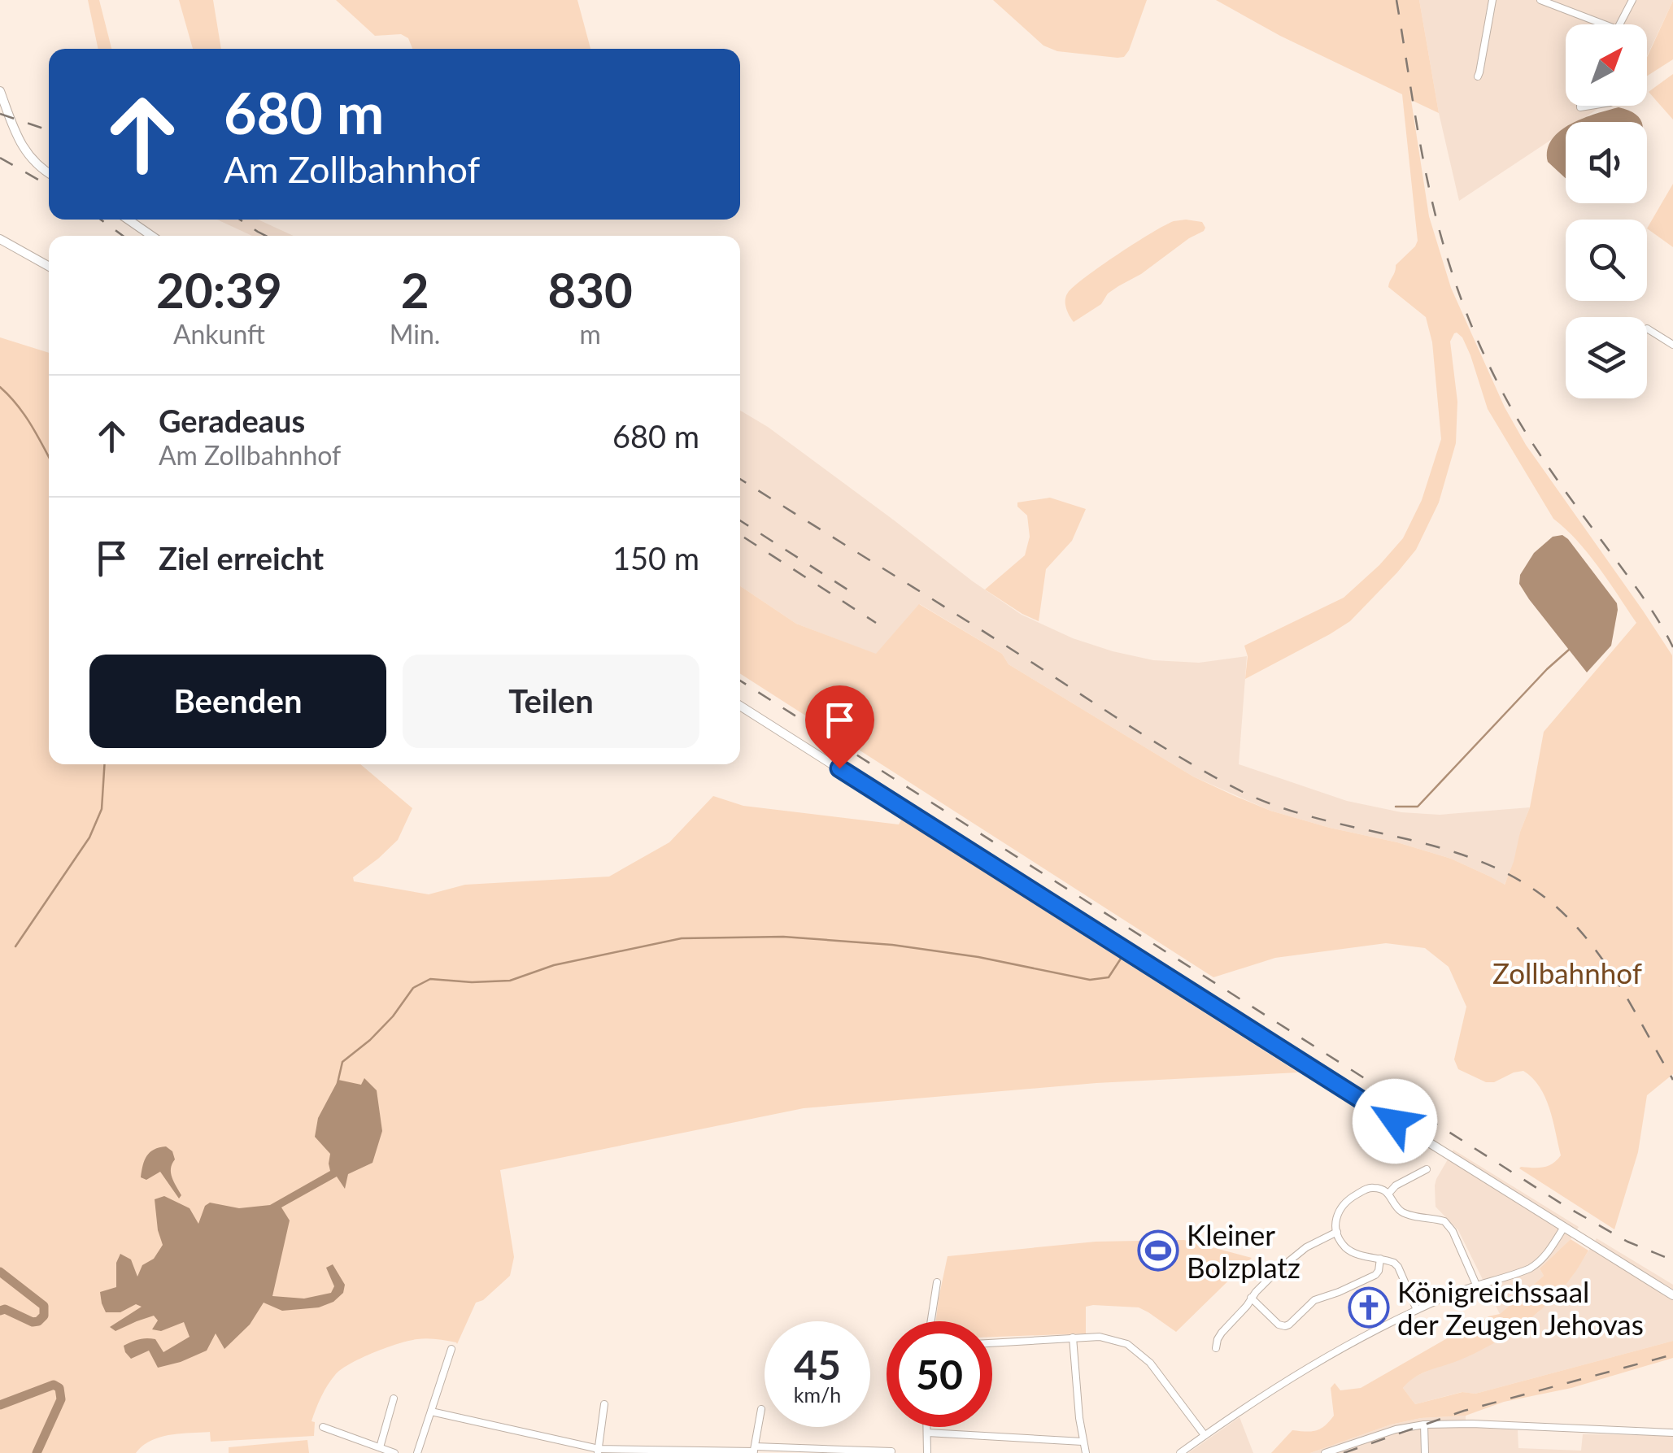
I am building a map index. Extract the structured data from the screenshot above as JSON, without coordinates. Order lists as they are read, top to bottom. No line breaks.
{"parks":["Zollbahnhof"],"places":{"sports":["Kleiner Bolzplatz"],"church":["Königreichssaal der Zeugen Jehovas"]},"north":"top right","page":{"turn":["680 m","Am Zollbahnhof"],"eta":["20:39","Ankunft","2","Min.","830","m"],"list":[{"name":"Geradeaus","note":"Am Zollbahnhof","value":"680 m"},{"name":"Ziel erreicht","value":"150 m"}],"buttons":["Beenden","Teilen"],"speed":"45 km/h","limit":"50"}}
